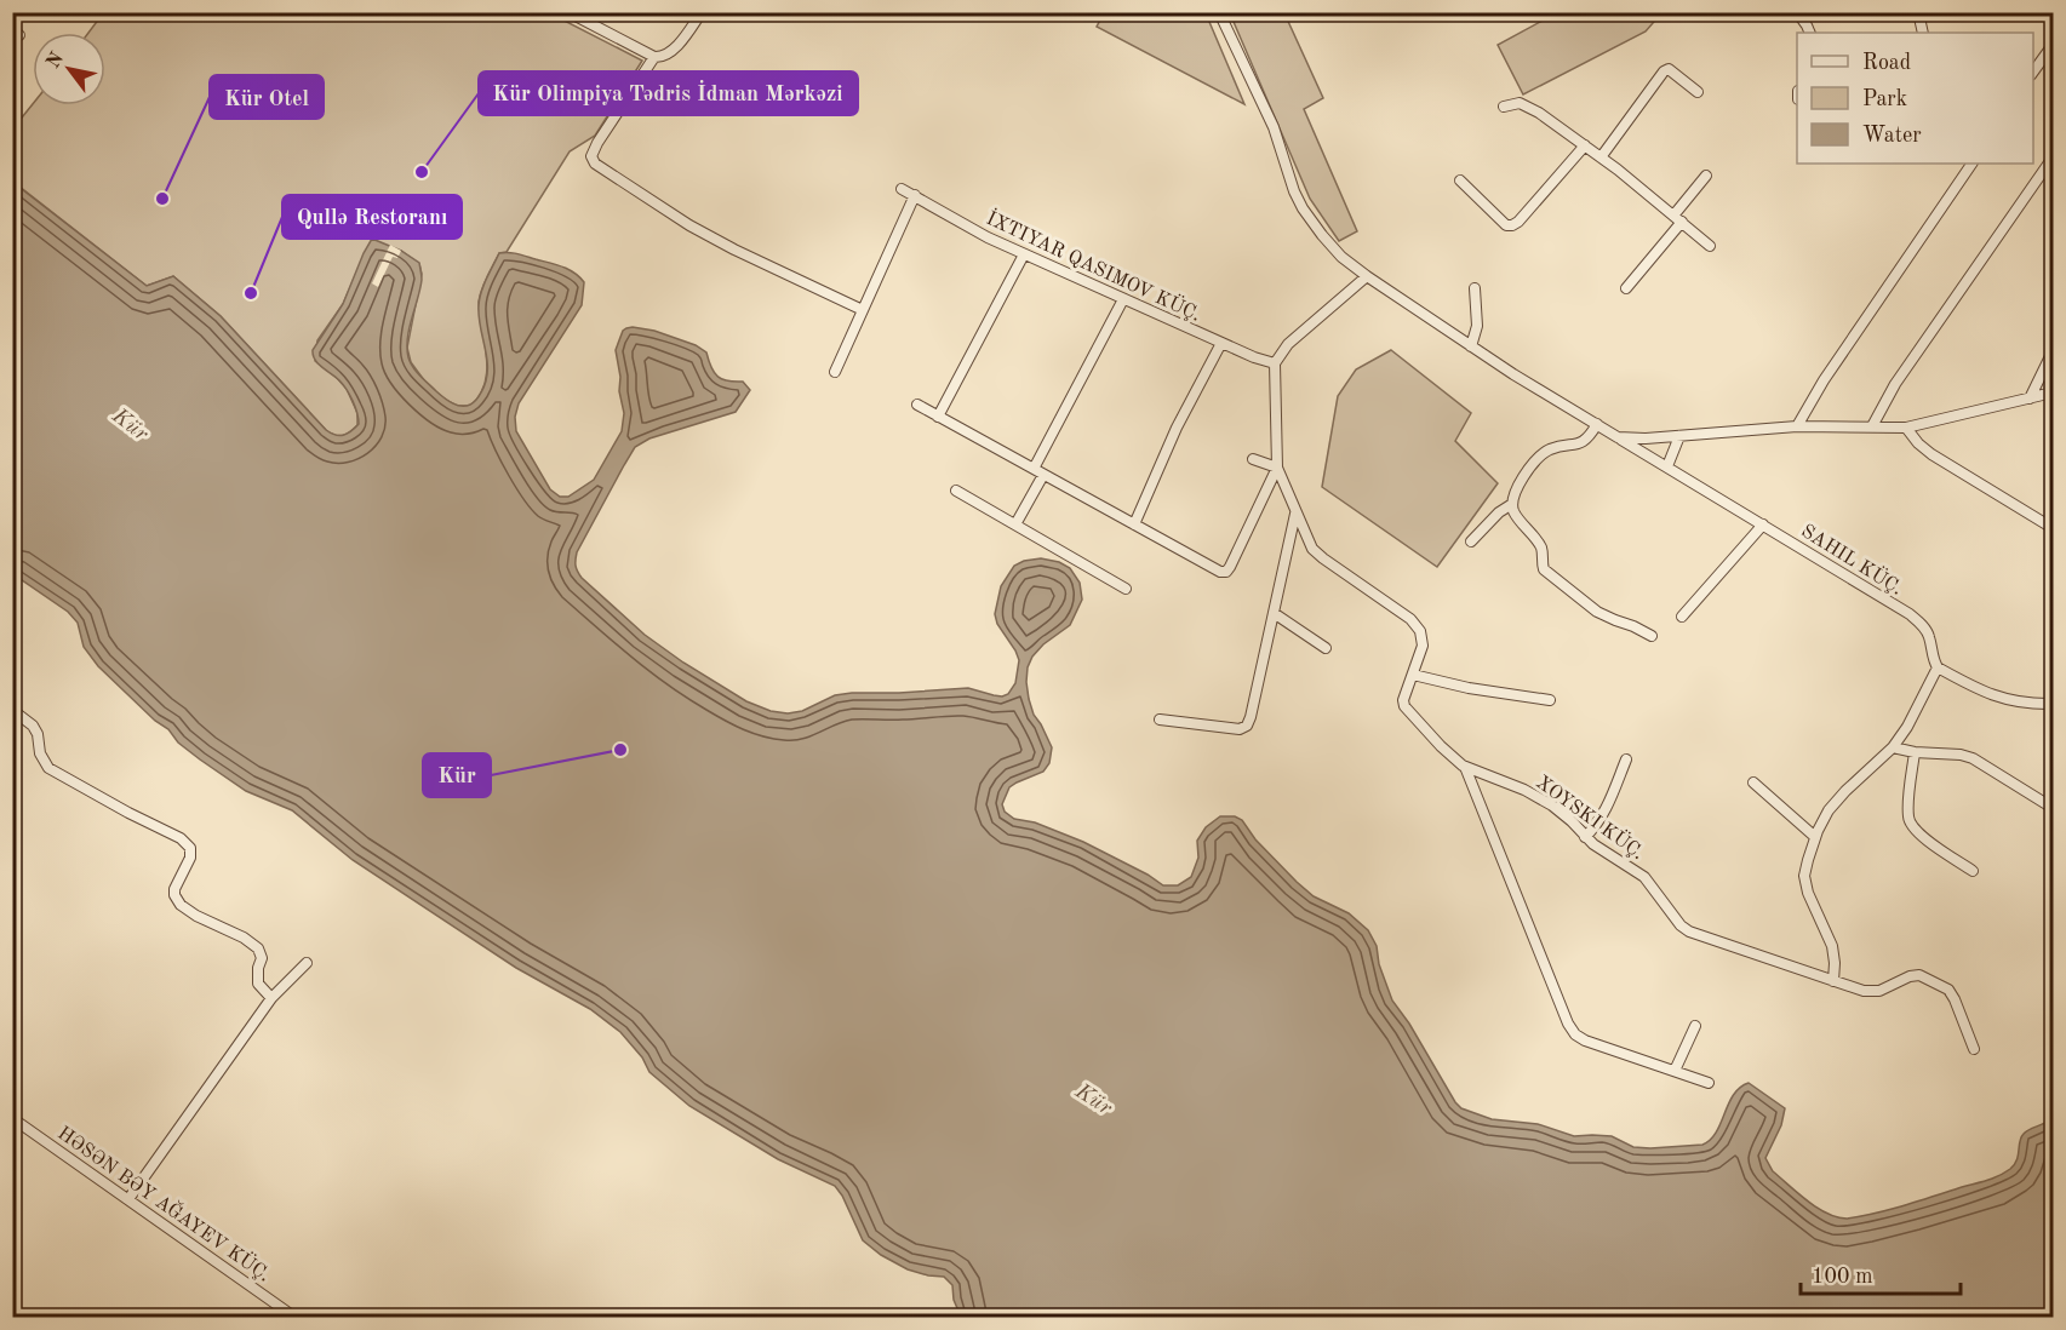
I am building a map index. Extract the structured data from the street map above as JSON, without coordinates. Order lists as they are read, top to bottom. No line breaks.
{"streets":{"street":["SAHIL KÜÇ.","XOYSKI KÜÇ.","HƏSƏN BƏY AĞAYEV KÜÇ."]},"water":["Kür"],"places":["Kür Olimpiya Tədris İdman Mərkəzi","Kür Otel","Qullə Restoranı","Kür"],"legend":["Road","Park","Water"],"scale_bar":"100 m","north":"top left"}
